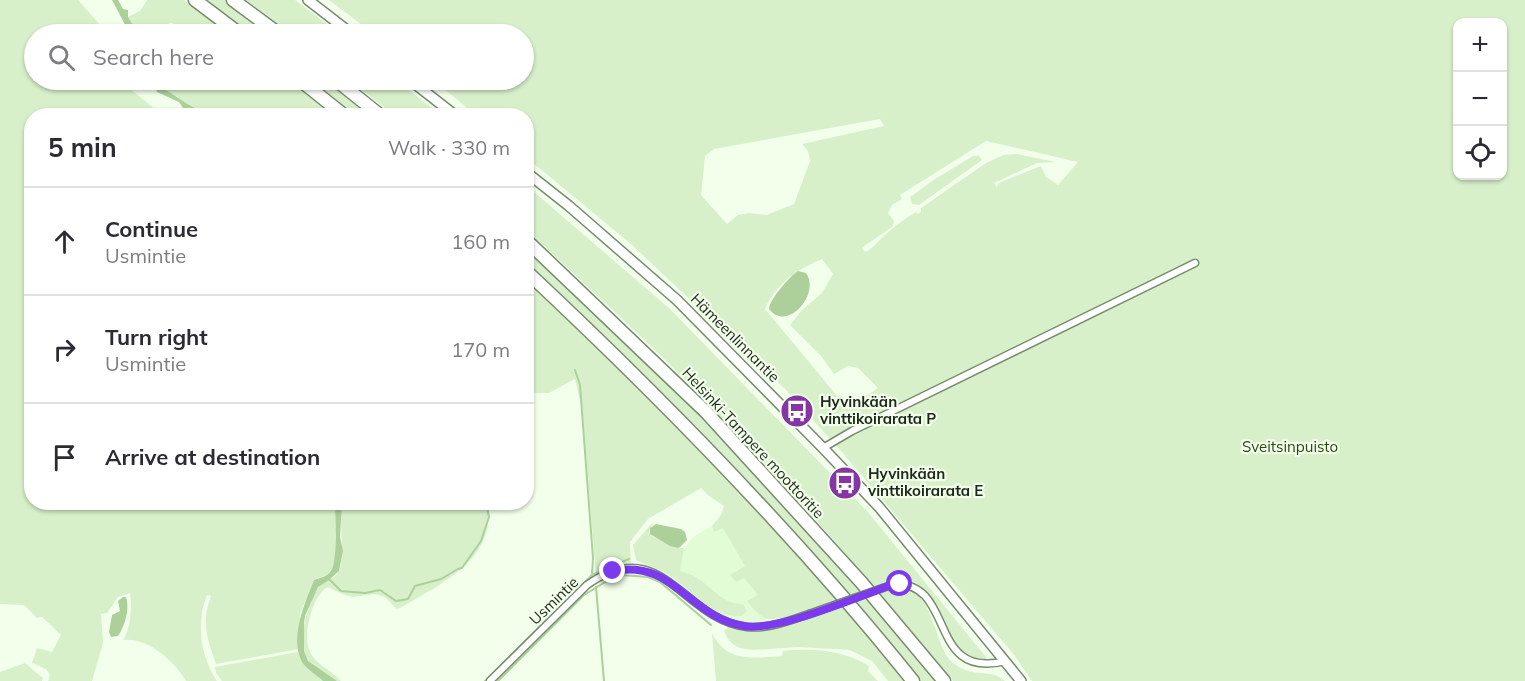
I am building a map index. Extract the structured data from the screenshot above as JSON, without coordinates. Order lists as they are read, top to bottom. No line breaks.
{"streets":{"highway":["Helsinki-Tampere moottoritie"],"main road":["Hämeenlinnantie"],"street":["Usmintie"]},"parks":["Sveitsinpuisto"],"places":{"bus stop":["Hyvinkään vinttikoirarata P","Hyvinkään vinttikoirarata E"]},"page":{"map_buttons":["+","−"],"search":"Search here","heading":["5 min","Walk · 330 m"],"list":[["Continue","Usmintie","160 m"],["Turn right","Usmintie","170 m"],"Arrive at destination"]}}
